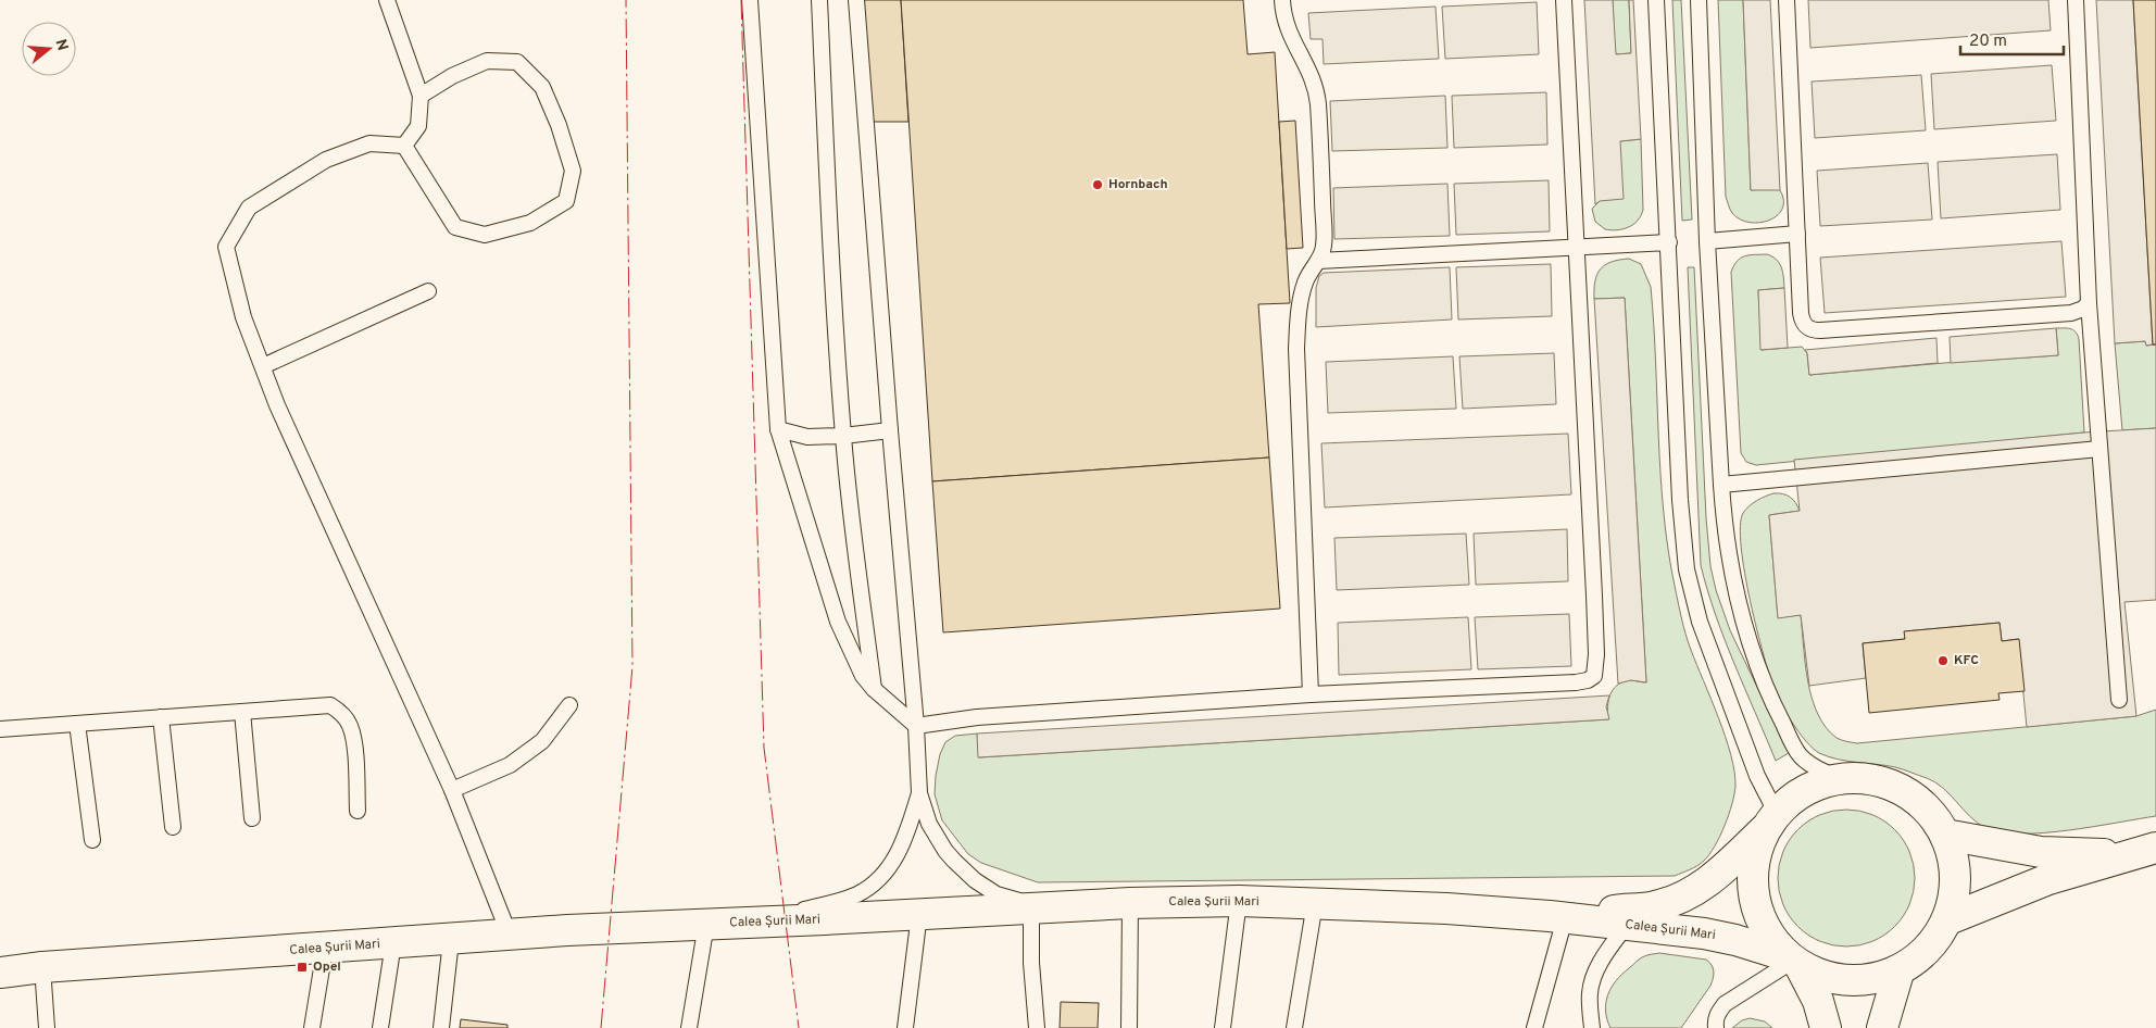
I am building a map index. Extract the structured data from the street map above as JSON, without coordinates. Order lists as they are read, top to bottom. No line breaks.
{"streets":{"main road":["Calea Șurii Mari"]},"places":{"other":["Hornbach","KFC"],"transit":["Opel"]},"scale_bar":"20 m","north":"right"}
